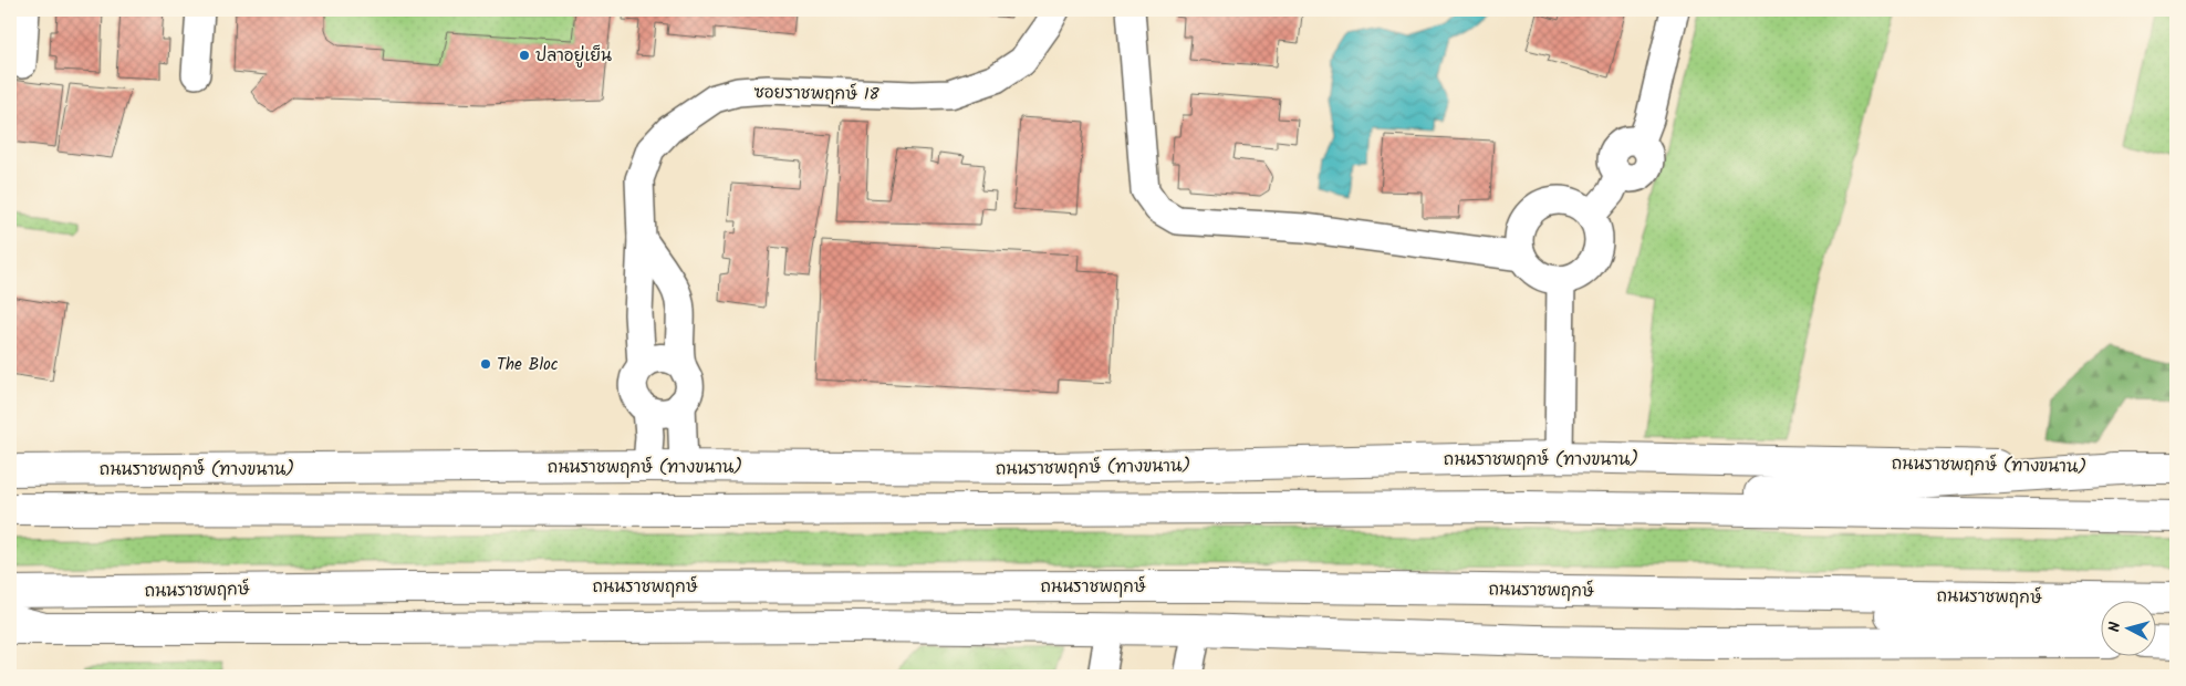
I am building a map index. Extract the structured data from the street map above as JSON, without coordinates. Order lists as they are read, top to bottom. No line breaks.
{"streets":{"main road":["ถนนราชพฤกษ์ (ทางขนาน)","ถนนราชพฤกษ์"],"street":["ซอยราชพฤกษ์ 18"]},"crossings":[["ซอยราชพฤกษ์ 18","ถนนราชพฤกษ์ (ทางขนาน)"]],"places":["ปลาอยู่เย็น","The Bloc"],"north":"left"}
